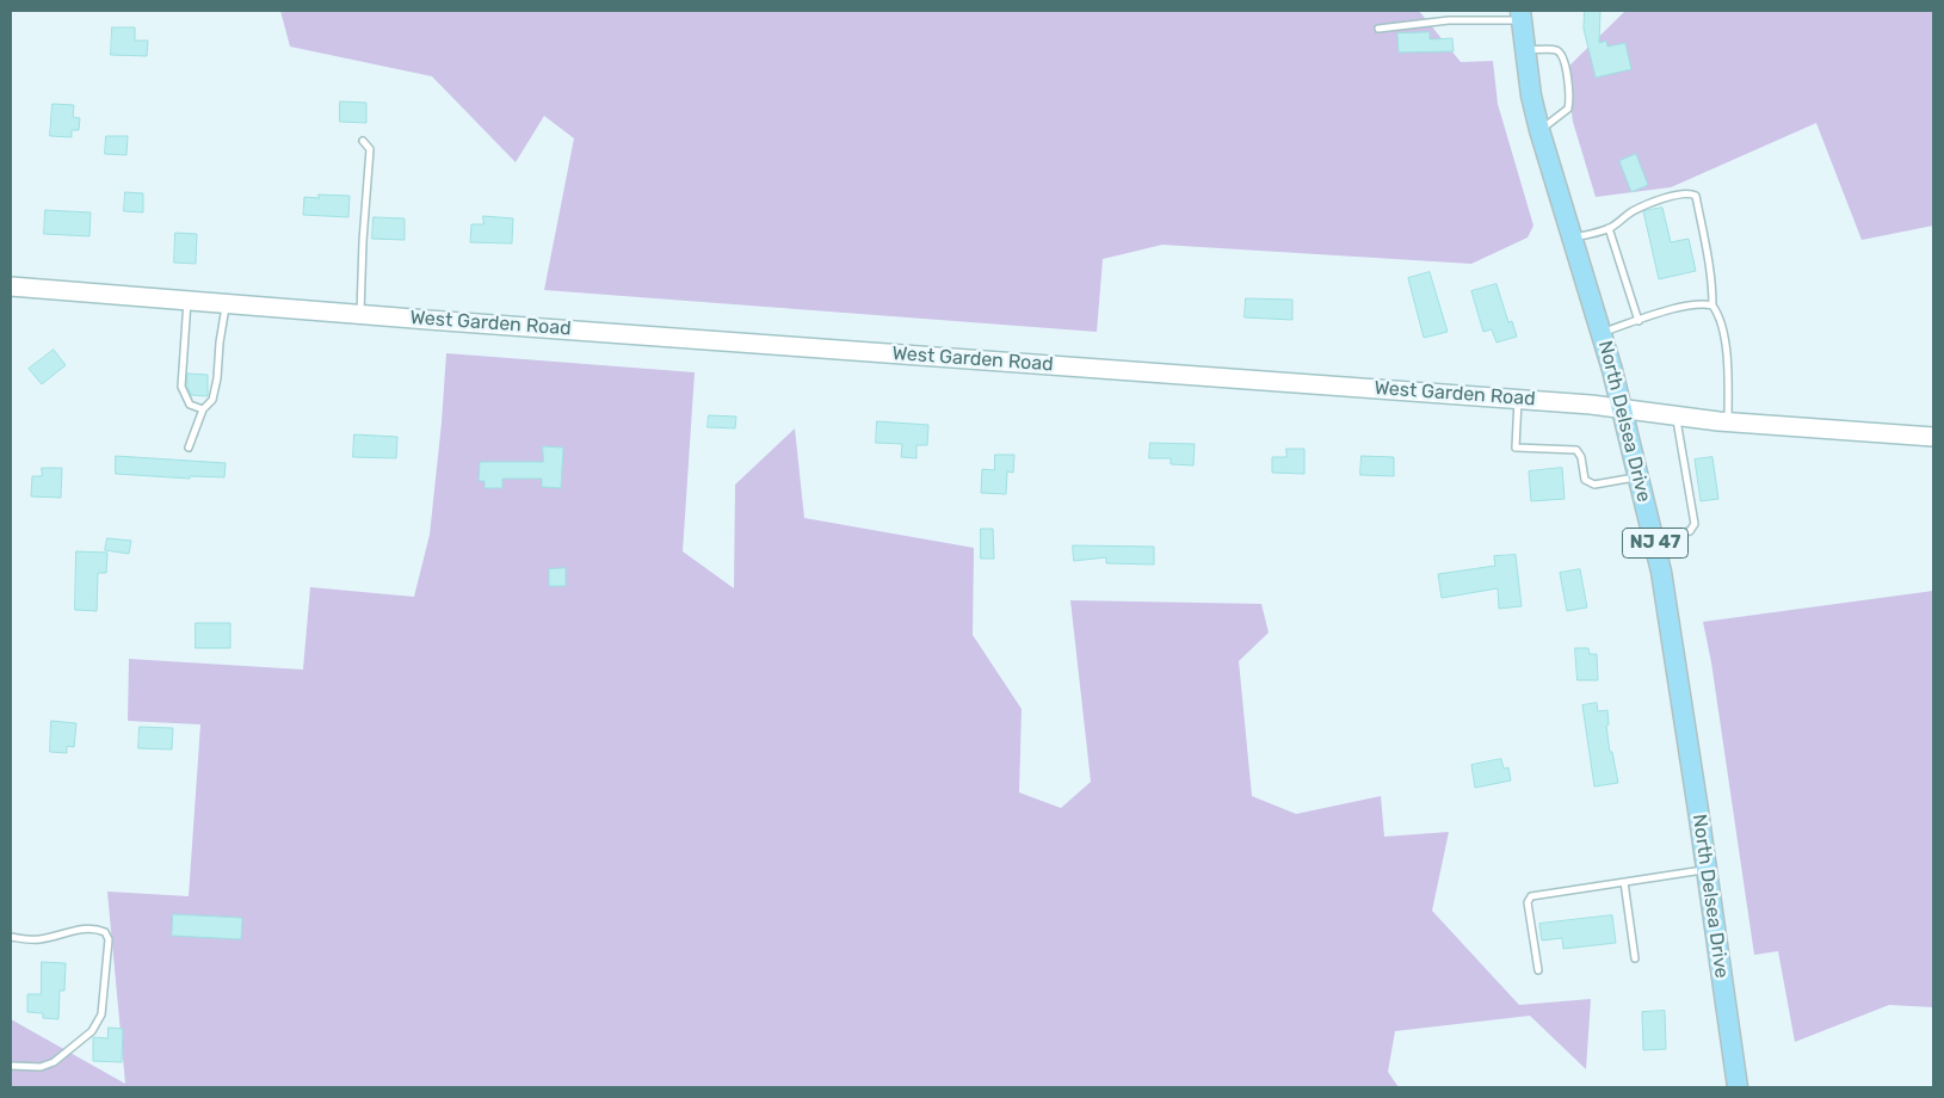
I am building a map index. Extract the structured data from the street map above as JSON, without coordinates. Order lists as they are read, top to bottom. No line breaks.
{"streets":{"main road":["West Garden Road","North Delsea Drive","NJ 47"]},"crossings":[["West Garden Road","North Delsea Drive"]]}
